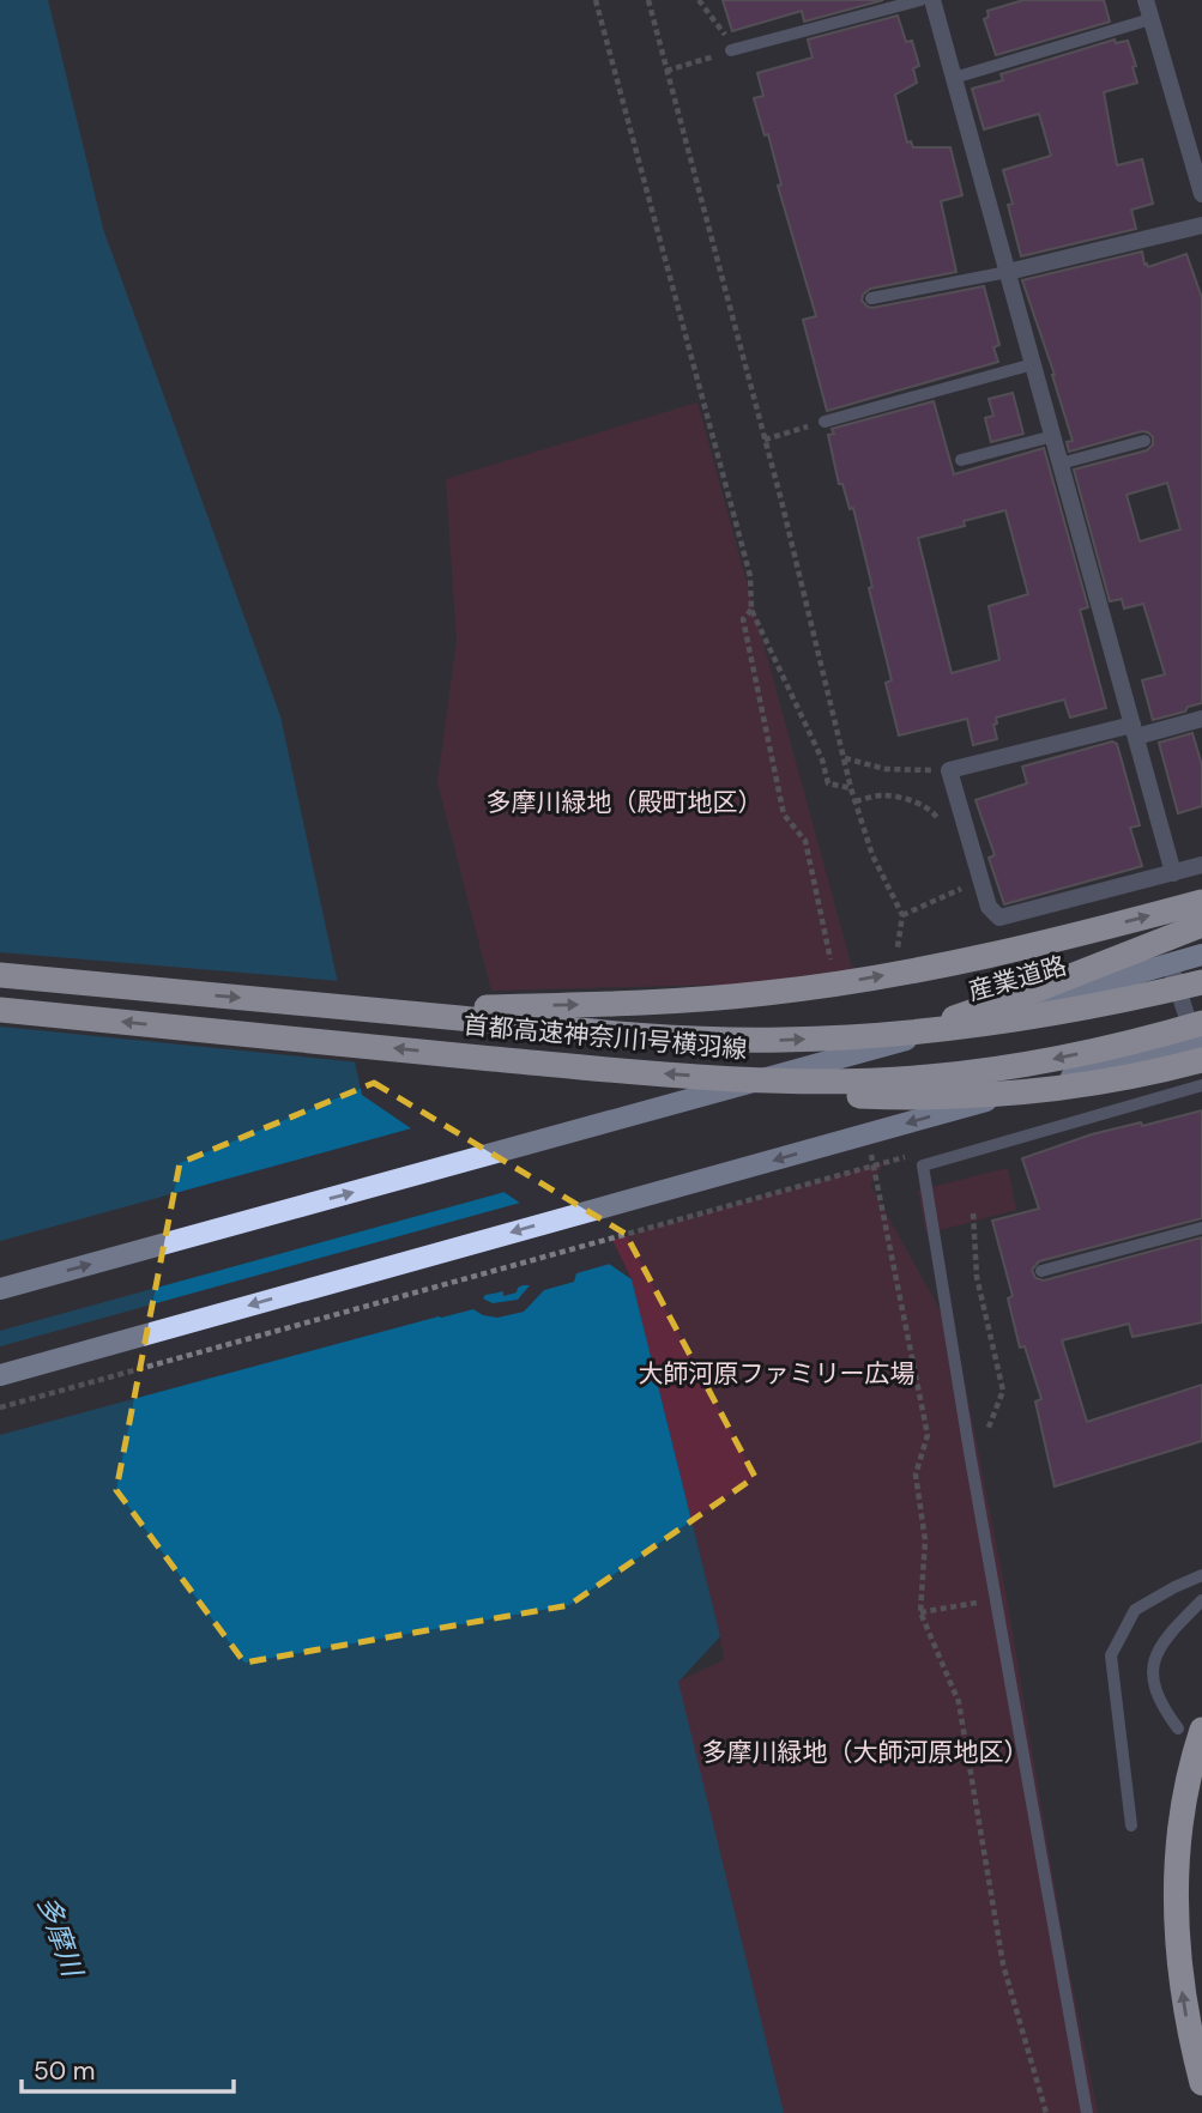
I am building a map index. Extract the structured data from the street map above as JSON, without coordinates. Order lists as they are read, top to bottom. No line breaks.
{"streets":{"highway":["首都高速神奈川1号横羽線"],"main road":["産業道路"]},"crossings":[["産業道路","首都高速神奈川1号横羽線"]],"water":["多摩川"],"parks":["多摩川緑地（殿町地区）","大師河原ファミリー広場","多摩川緑地（大師河原地区）"],"scale_bar":"50 m"}
